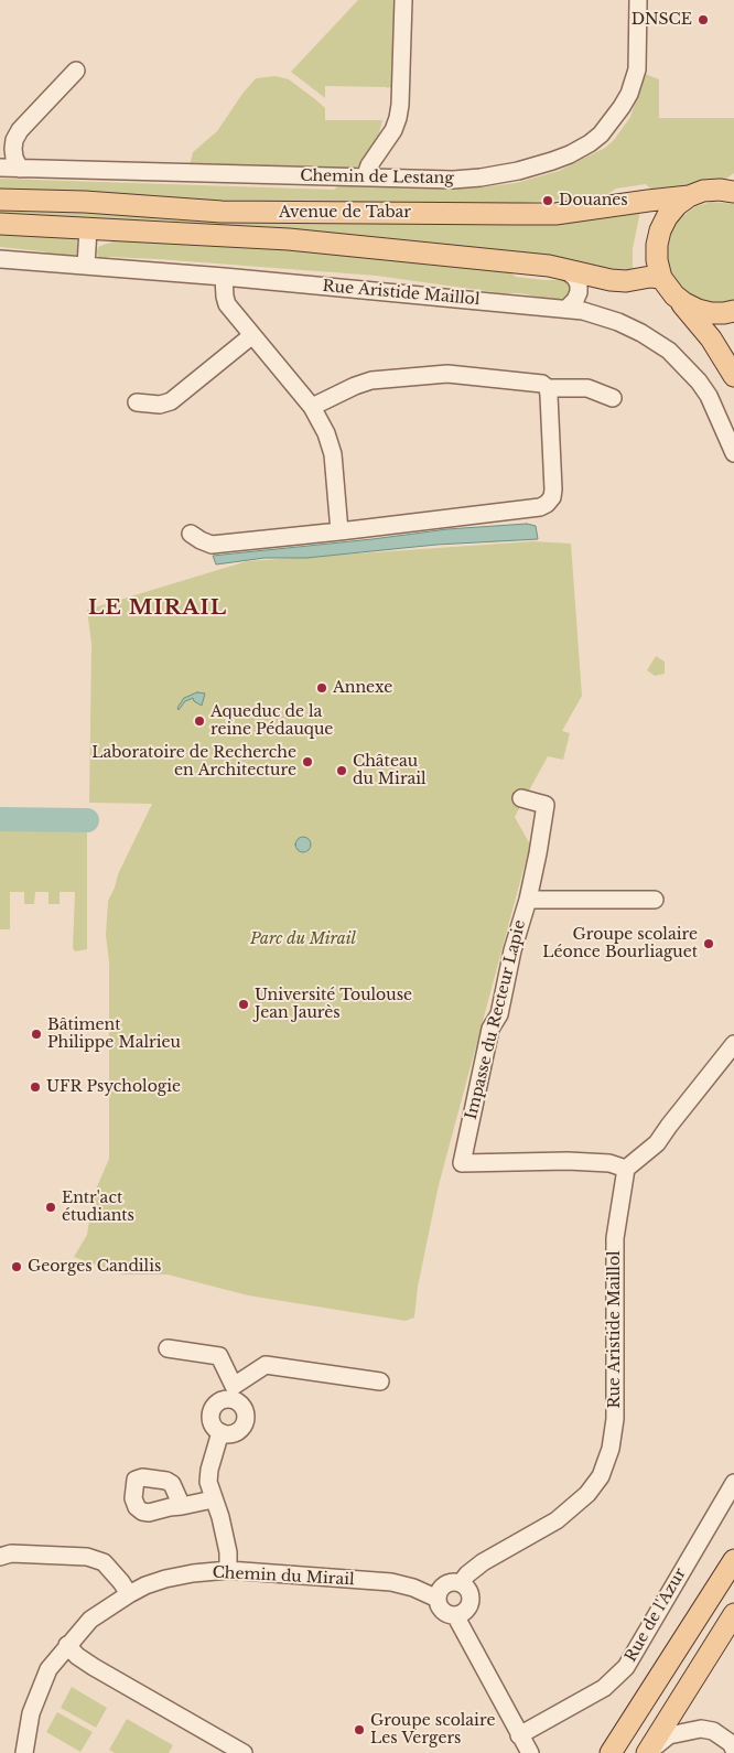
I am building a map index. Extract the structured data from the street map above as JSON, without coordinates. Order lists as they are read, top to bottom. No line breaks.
{"streets":{"main road":["Avenue de Tabar"],"street":["Chemin de Lestang","Rue Aristide Maillol","Impasse du Recteur Lapie","Chemin du Mirail","Rue de l'Azur"]},"crossings":[["Rue Aristide Maillol","Impasse du Recteur Lapie"],["Rue Aristide Maillol","Chemin du Mirail"]],"districts":["LE MIRAIL"],"parks":["Parc du Mirail"],"places":["DNSCE","Douanes","Annexe","Aqueduc de la reine Pédauque","Laboratoire de Recherche en Architecture","Château du Mirail","Groupe scolaire Léonce Bourliaguet","Université Toulouse Jean Jaurès","Bâtiment Philippe Malrieu","UFR Psychologie","Entr'act étudiants","Georges Candilis","Groupe scolaire Les Vergers"]}
